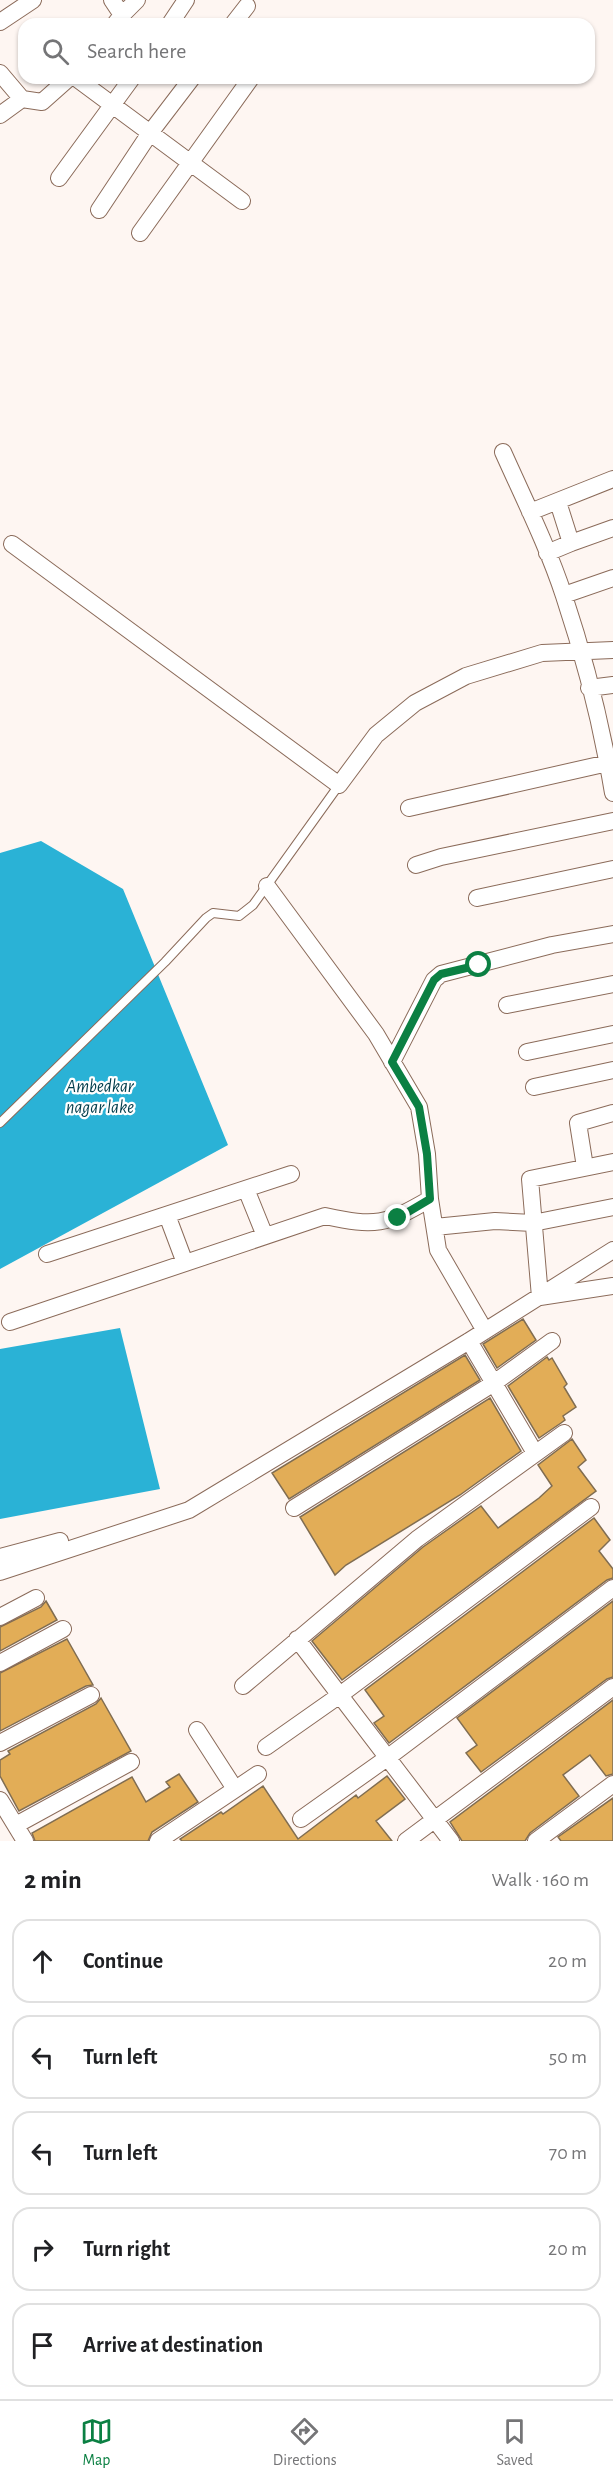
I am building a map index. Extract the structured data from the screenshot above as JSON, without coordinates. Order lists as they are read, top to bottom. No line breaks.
{"water":["Ambedkar nagar lake"],"page":{"search":"Search here","heading":["2 min","Walk · 160 m"],"list":[["Continue","20 m"],["Turn left","50 m"],["Turn left","70 m"],["Turn right","20 m"],"Arrive at destination"],"nav":["Map","Directions","Saved"]}}
